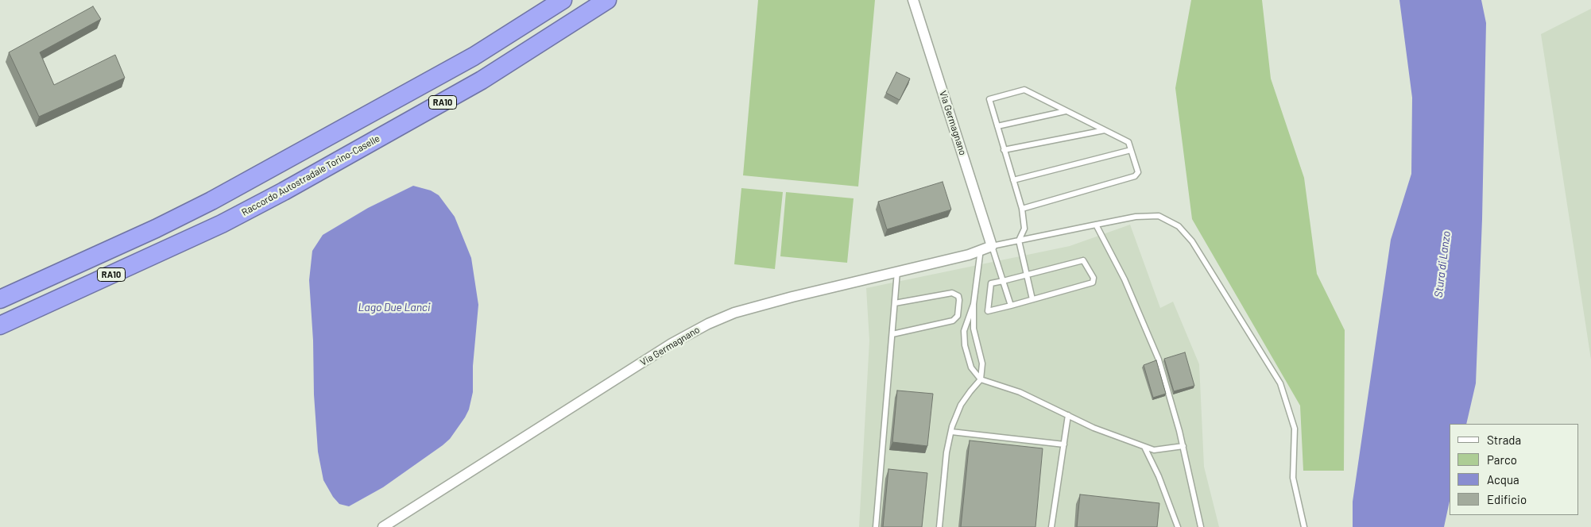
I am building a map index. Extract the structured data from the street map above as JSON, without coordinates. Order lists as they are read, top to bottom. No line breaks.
{"streets":{"highway":["RA10","Raccordo Autostradale Torino-Caselle"],"street":["Via Germagnano"]},"water":["Stura di Lanzo","Lago Due Lanci"],"legend":["Strada","Parco","Acqua","Edificio"]}
